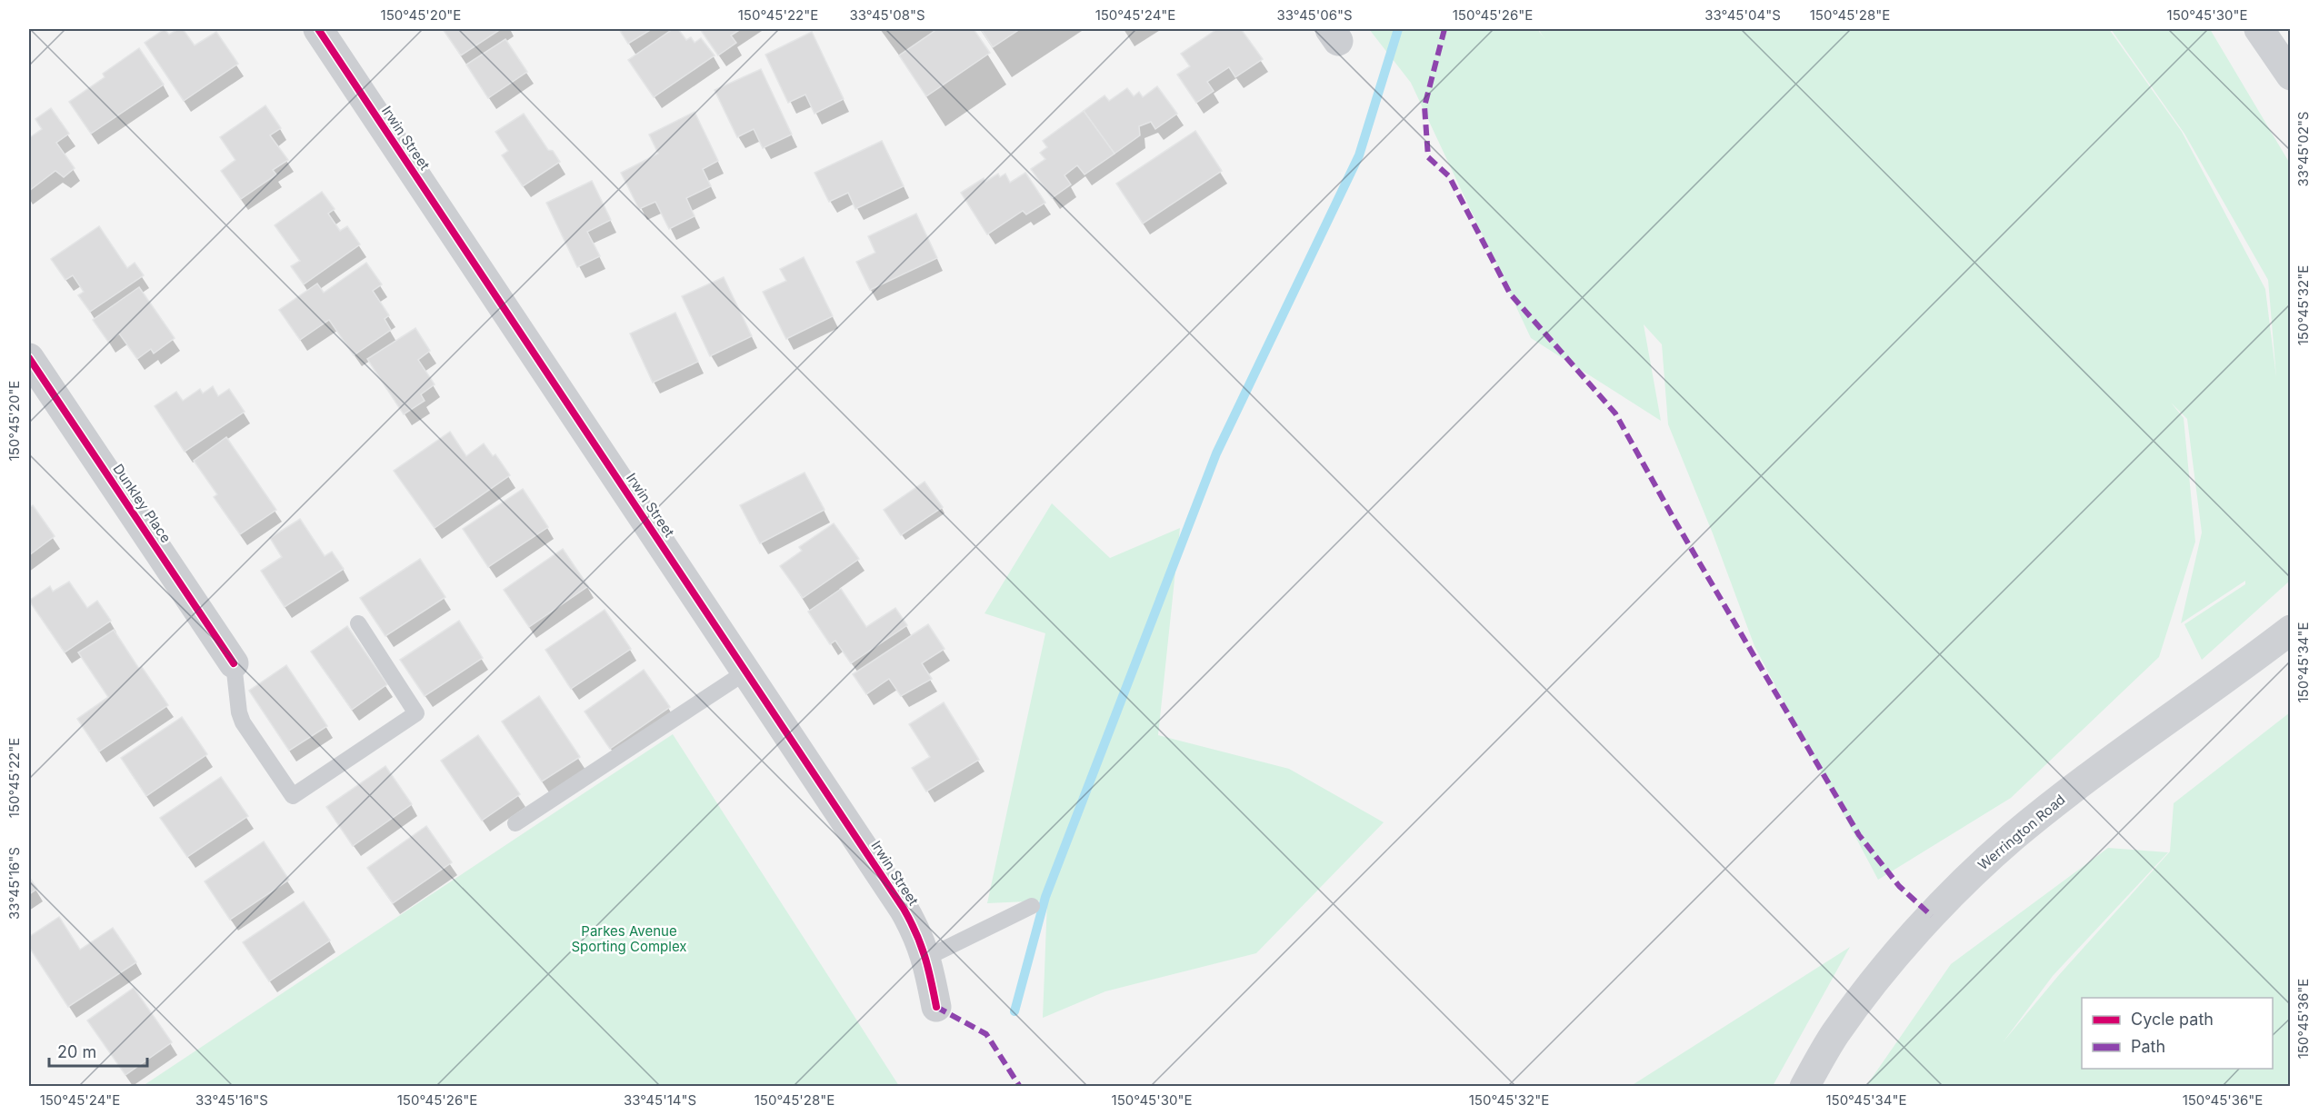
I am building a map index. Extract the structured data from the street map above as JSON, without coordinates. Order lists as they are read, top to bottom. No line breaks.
{"streets":{"main road":["Werrington Road"],"street":["Irwin Street","Dunkley Place"]},"parks":["Parkes Avenue Sporting Complex"],"legend":["Cycle path","Path"],"scale_bar":"20 m","coordinates":["150°45'20\"E","150°45'22\"E","33°45'08\"S","150°45'24\"E","33°45'06\"S","150°45'26\"E","33°45'04\"S","150°45'28\"E","150°45'30\"E","33°45'02\"S","150°45'32\"E","150°45'34\"E","33°45'16\"S","150°45'36\"E","33°45'14\"S"]}
